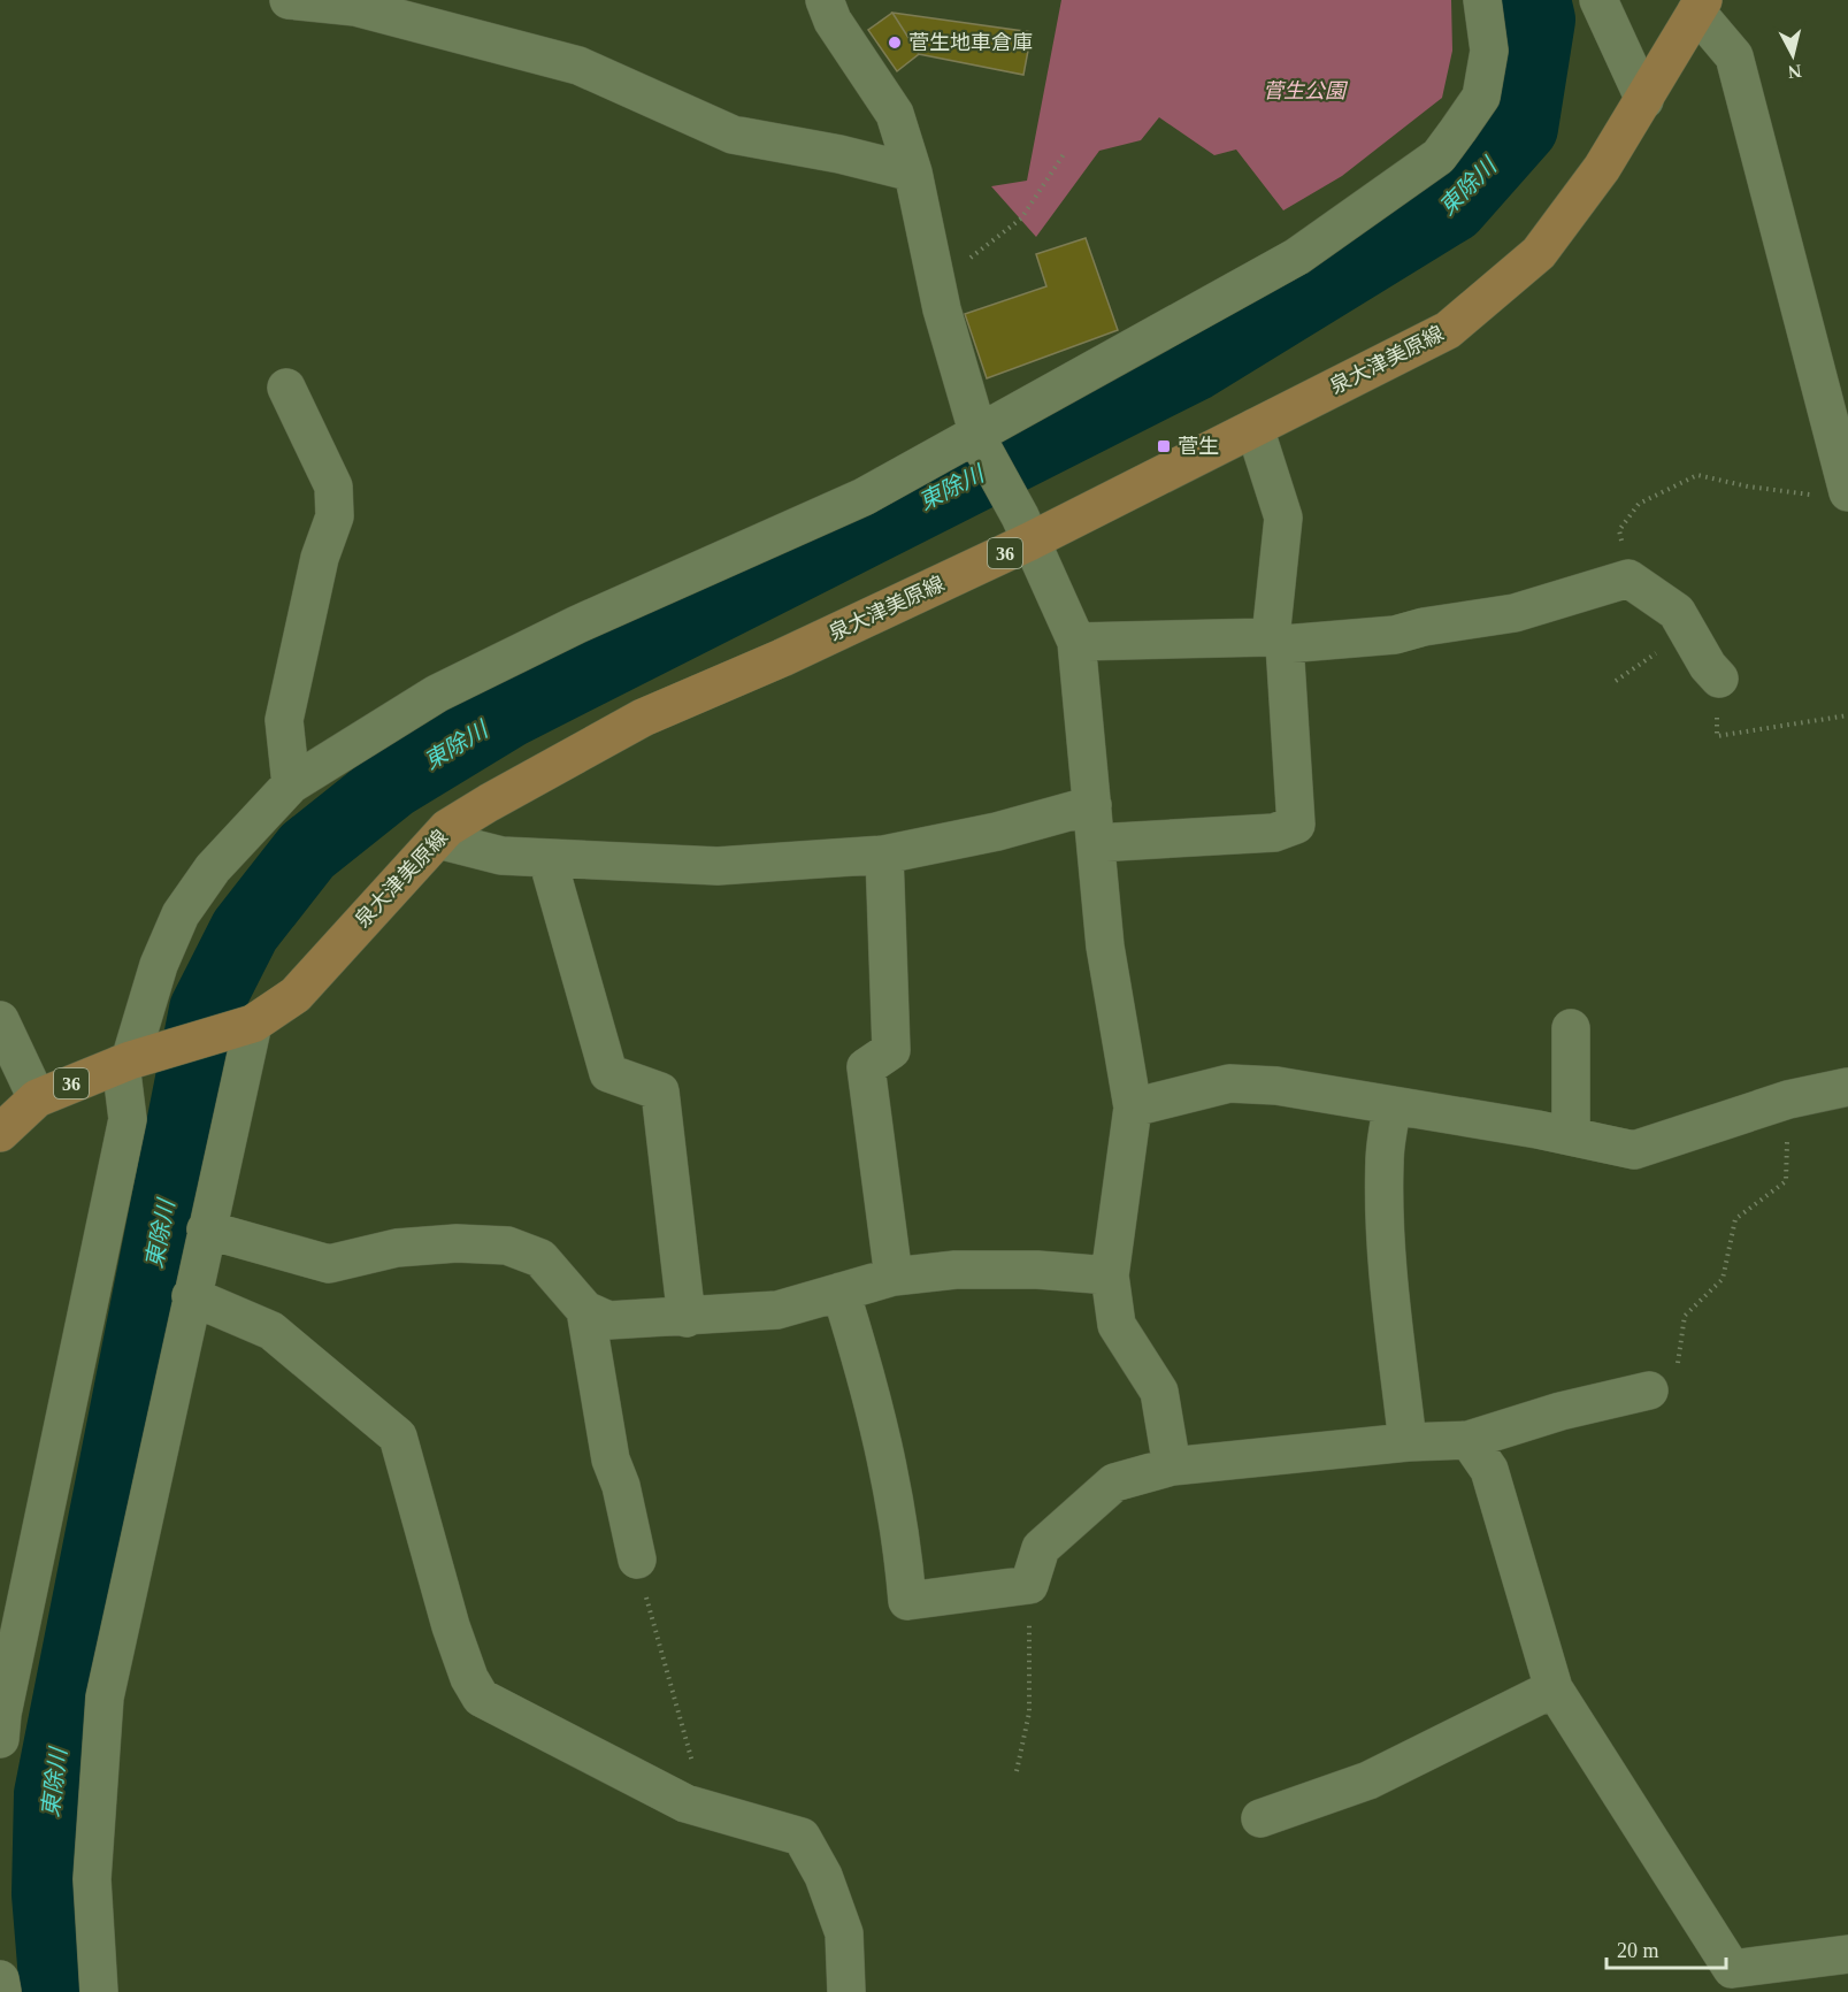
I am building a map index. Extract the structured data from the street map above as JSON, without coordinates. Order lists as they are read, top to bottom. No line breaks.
{"streets":{"main road":["泉大津美原線","36"]},"water":["東除川"],"parks":["菅生公園"],"places":{"other":["菅生地車倉庫"],"transit":["菅生"]},"scale_bar":"20 m","north":"bottom"}
